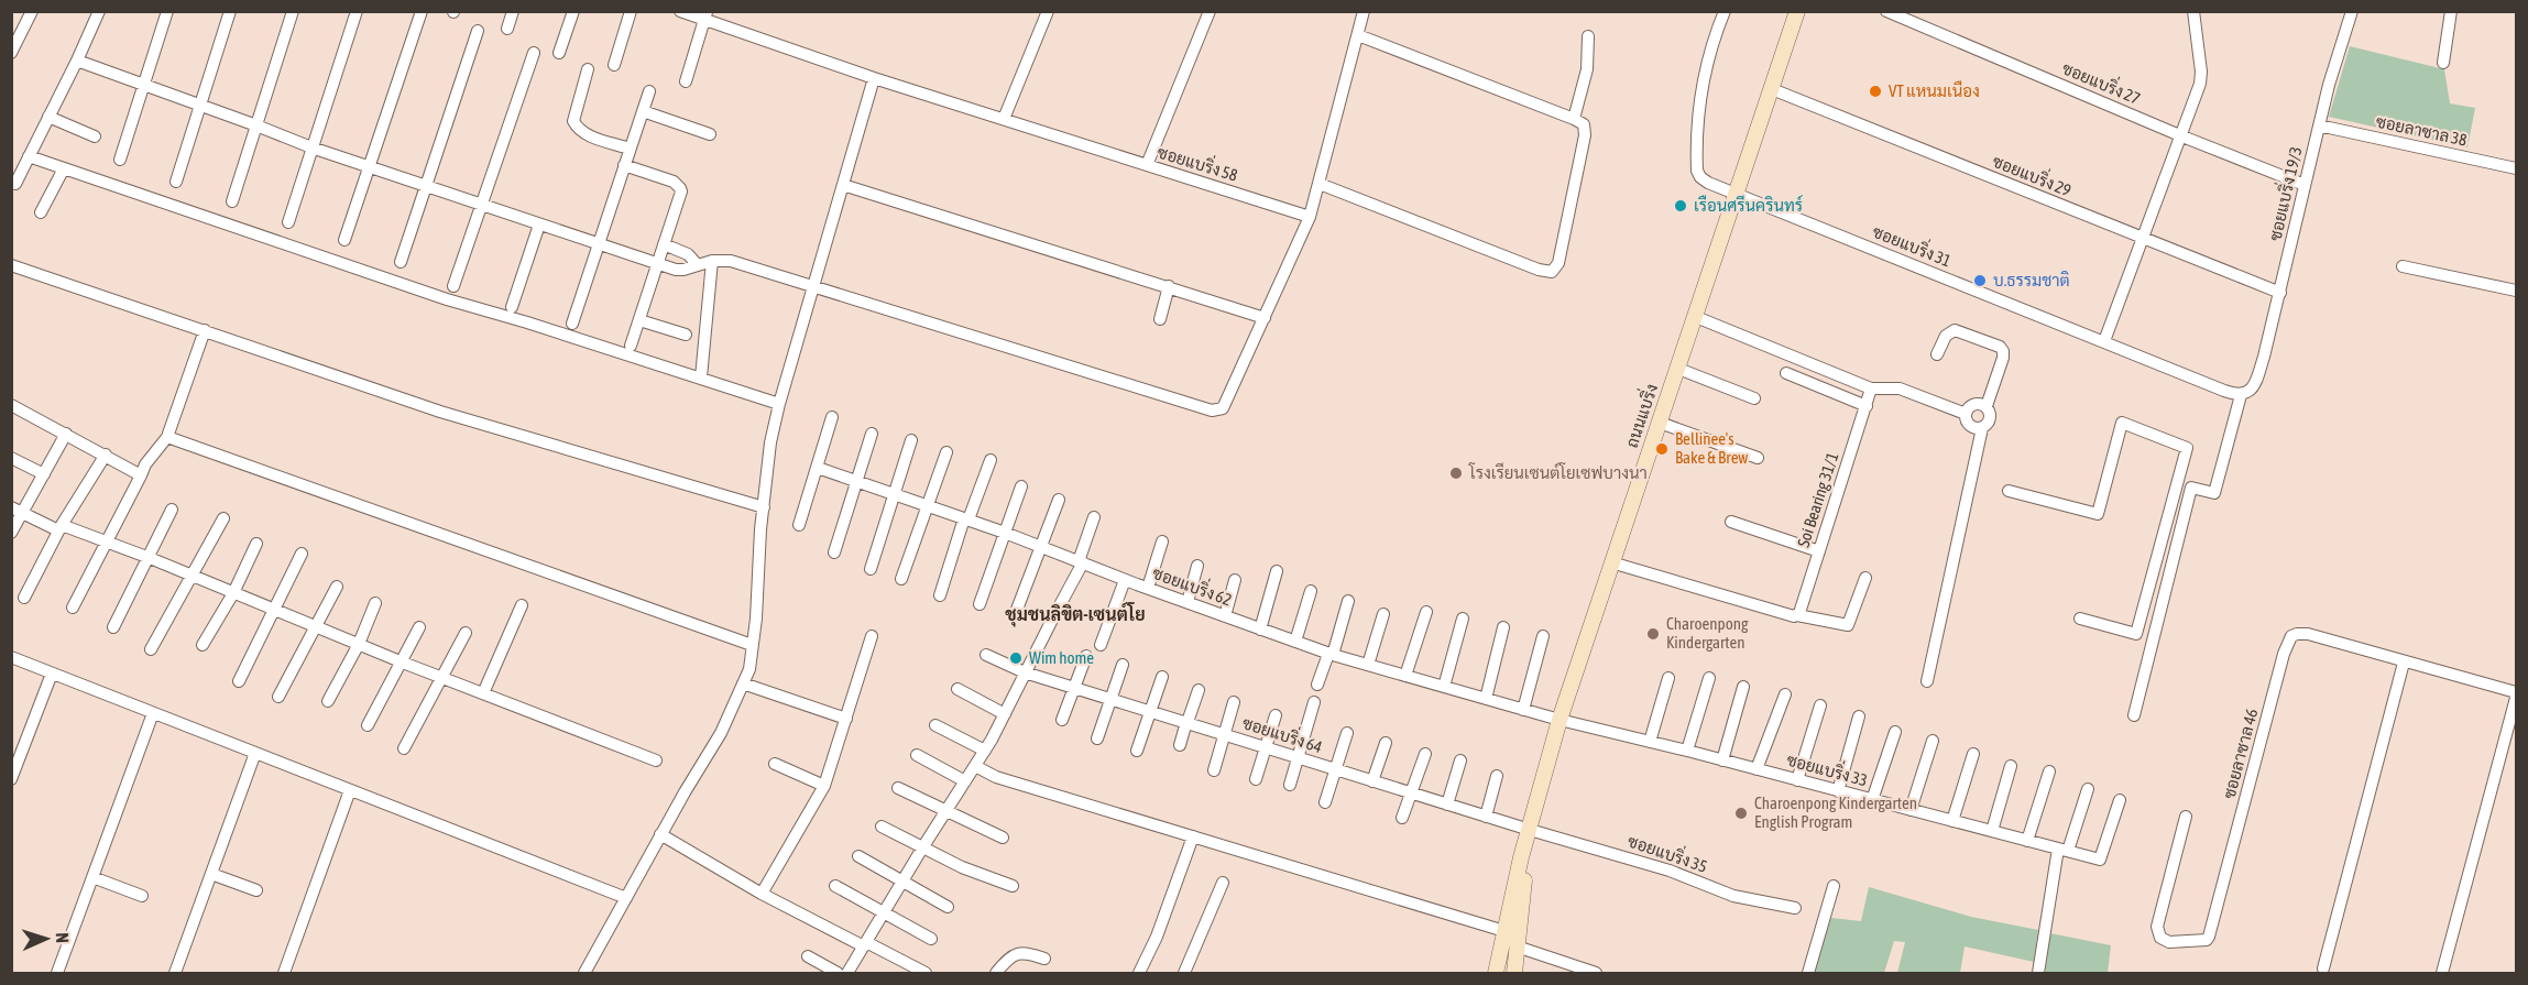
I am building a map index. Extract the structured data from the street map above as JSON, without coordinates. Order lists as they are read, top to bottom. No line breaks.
{"streets":{"main road":["ถนนแบริ่ง"],"street":["ซอยแบริ่ง 27","ซอยลาซาล 38","ซอยแบริ่ง 58","ซอยแบริ่ง 29","ซอยแบริ่ง 19/3","ซอยแบริ่ง 31","Soi Bearing 31/1","ซอยแบริ่ง 62","ซอยแบริ่ง 64","ซอยลาซาล 46","ซอยแบริ่ง 33","ซอยแบริ่ง 35"]},"crossings":[["ซอยแบริ่ง 27","ซอยแบริ่ง 19/3"],["ซอยลาซาล 38","ซอยแบริ่ง 19/3"],["ซอยแบริ่ง 29","ซอยแบริ่ง 19/3"],["ซอยแบริ่ง 29","ถนนแบริ่ง"],["ซอยแบริ่ง 19/3","ซอยแบริ่ง 31"],["ซอยแบริ่ง 31","ถนนแบริ่ง"],["ถนนแบริ่ง","ซอยแบริ่ง 62"],["ถนนแบริ่ง","ซอยแบริ่ง 64"],["ถนนแบริ่ง","ซอยแบริ่ง 33"],["ถนนแบริ่ง","ซอยแบริ่ง 35"],["ซอยแบริ่ง 62","ซอยแบริ่ง 33"],["ซอยแบริ่ง 64","ซอยแบริ่ง 35"]],"districts":["ชุมชนลิขิต-เซนต์โย"],"places":["VT แหนมเนือง","เรือนศรีนครินทร์","บ.ธรรมชาติ","Bellinee's Bake & Brew","โรงเรียนเซนต์โยเซฟบางนา","Charoenpong Kindergarten","Wim home","Charoenpong Kindergarten English Program"],"north":"right"}
